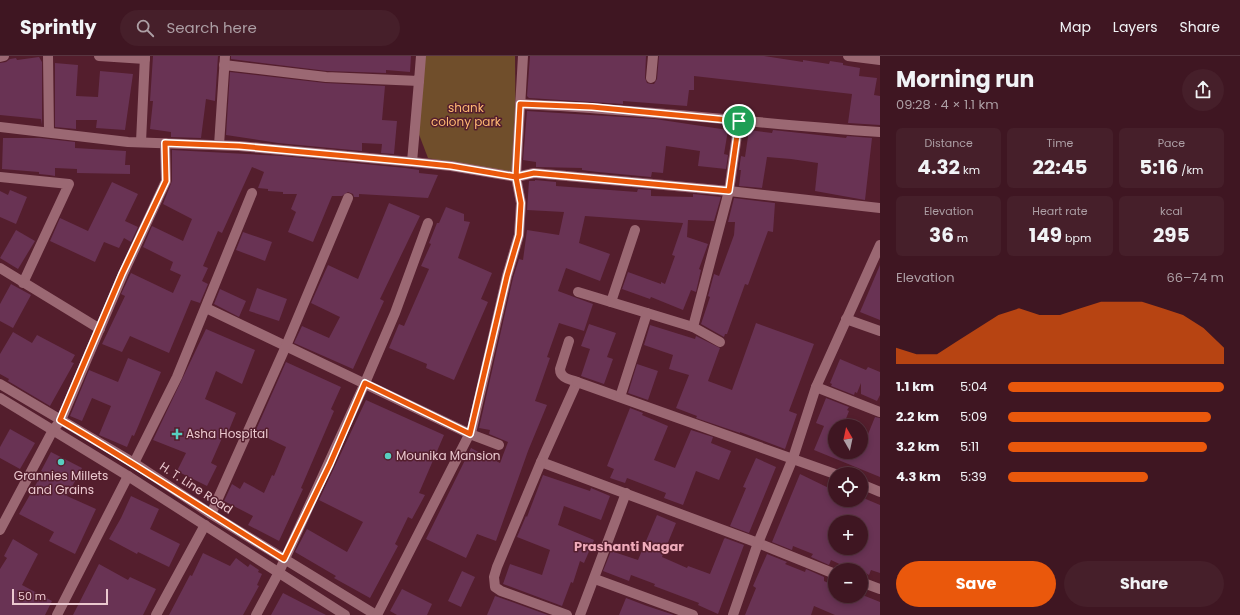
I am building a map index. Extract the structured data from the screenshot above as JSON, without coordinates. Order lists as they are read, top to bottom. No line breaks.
{"streets":{"street":["H. T. Line Road"]},"districts":["Prashanti Nagar"],"parks":["shank colony park"],"places":{"health":["Asha Hospital"],"other":["Mounika Mansion","Grannies Millets and Grains"]},"scale_bar":"50 m","north":"top","page":{"header":"Sprintly","search":"Search here","nav":["Map","Layers","Share"],"heading":["Morning run","09:28 · 4 × 1.1 km"],"stats":[["Distance","4.32 km"],["Time","22:45"],["Pace","5:16 /km"],["Elevation","36 m"],["Heart rate","149 bpm"],["kcal","295"]],"chart":["Elevation","66–74 m"],"list":[{"name":"1.1 km","note":"5:04"},{"name":"2.2 km","note":"5:09"},{"name":"3.2 km","note":"5:11"},{"name":"4.3 km","note":"5:39"}],"map_buttons":["+","−"],"buttons":["Save","Share"],"scale":"50 m"}}
